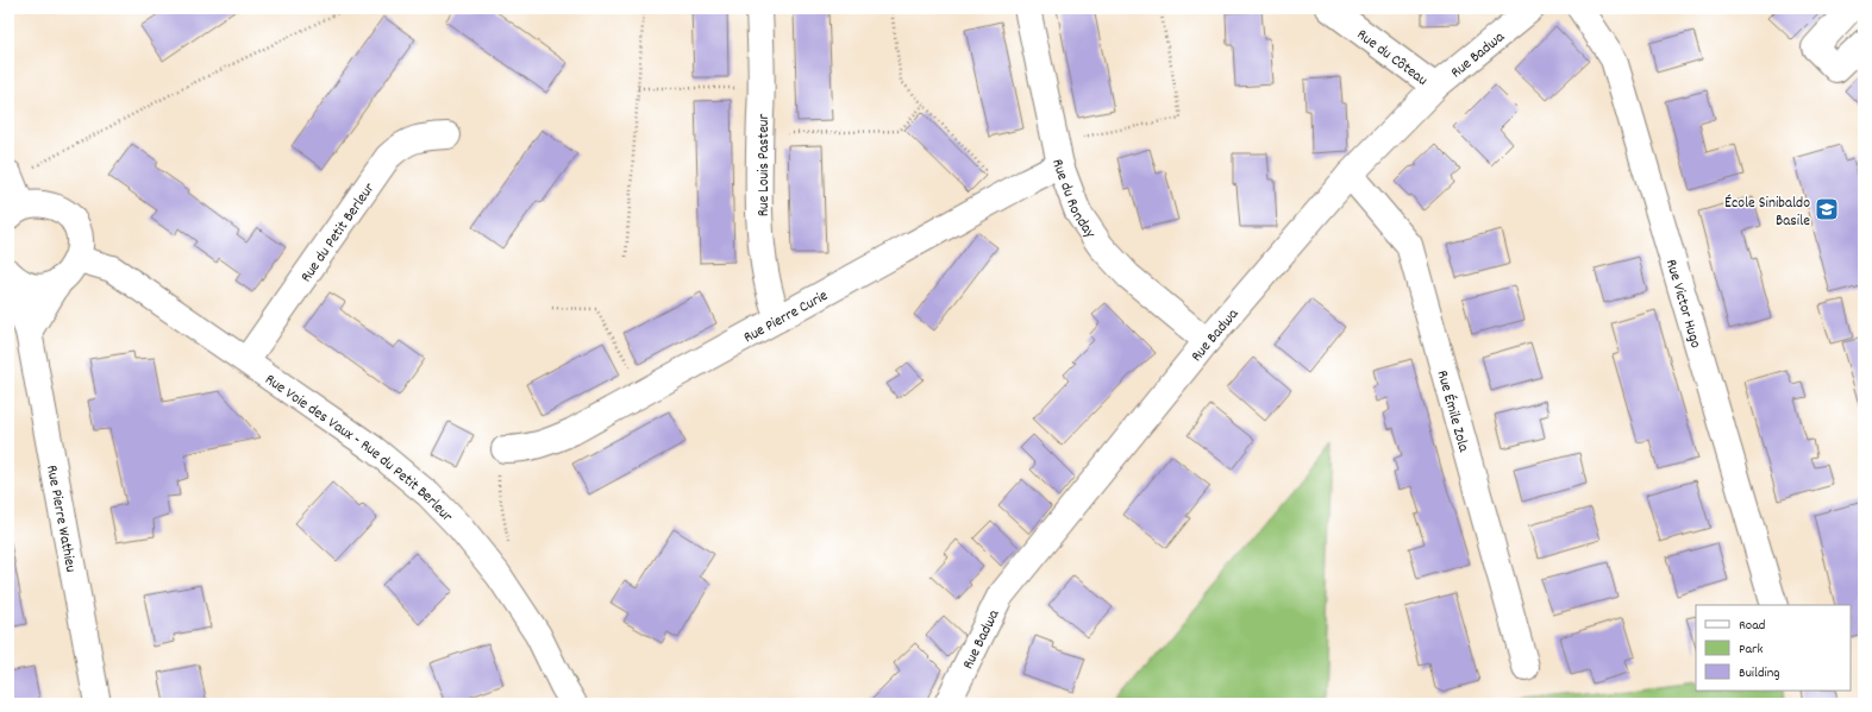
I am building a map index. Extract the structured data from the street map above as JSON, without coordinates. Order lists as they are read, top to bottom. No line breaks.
{"streets":{"street":["Rue Badwa","Rue du Côteau","Rue Louis Pasteur","Rue du Ronday","Rue du Petit Berleur","Rue Victor Hugo","Rue Pierre Curie","Rue Émile Zola","Rue Voie des Vaux - Rue du Petit Berleur","Rue Pierre Wathieu"]},"crossings":[["Rue Badwa","Rue du Côteau"],["Rue Badwa","Rue du Ronday"],["Rue Badwa","Rue Émile Zola"],["Rue Louis Pasteur","Rue Pierre Curie"],["Rue du Ronday","Rue Pierre Curie"],["Rue du Petit Berleur","Rue Voie des Vaux - Rue du Petit Berleur"]],"places":{"school or university":["École Sinibaldo Basile"]},"legend":["Road","Park","Building"]}
